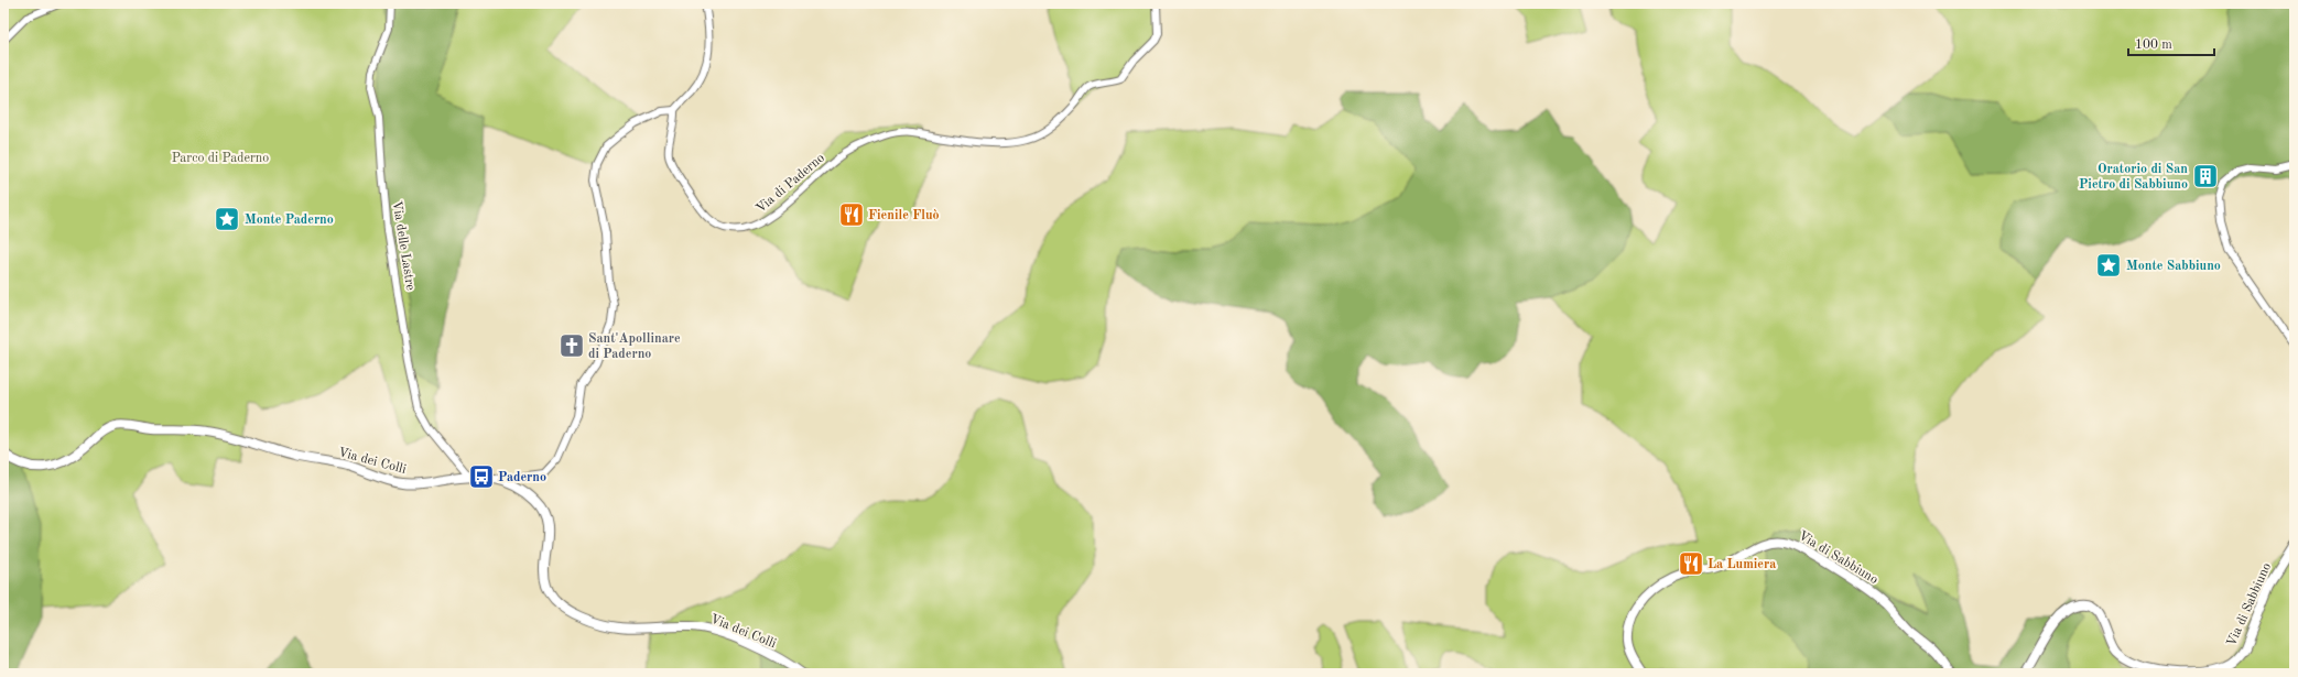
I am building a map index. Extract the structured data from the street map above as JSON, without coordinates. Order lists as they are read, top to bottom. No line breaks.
{"streets":{"main road":["Via dei Colli","Via di Sabbiuno"],"street":["Via di Paderno","Via delle Lastre"]},"crossings":[["Via delle Lastre","Via dei Colli"]],"parks":["Parco di Paderno"],"places":{"building":["Oratorio di San Pietro di Sabbiuno"],"restaurant":["Fienile Fluò","La Lumiera"],"place":["Monte Paderno","Monte Sabbiuno"],"church":["Sant'Apollinare di Paderno"],"bus stop":["Paderno"]},"scale_bar":"100 m"}
